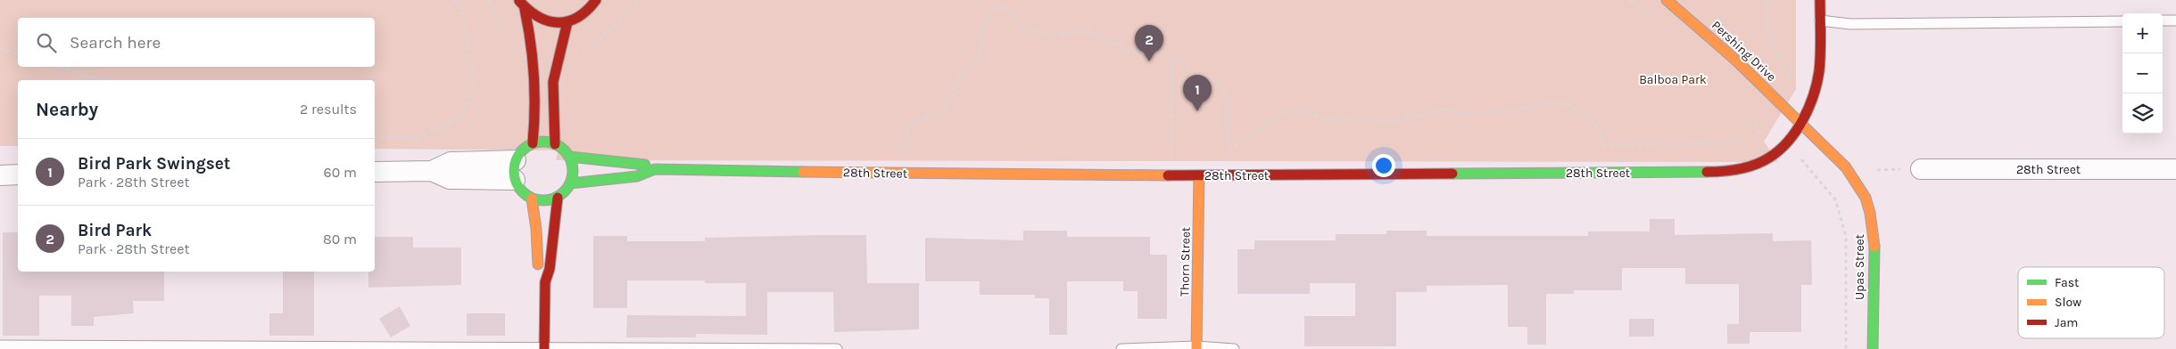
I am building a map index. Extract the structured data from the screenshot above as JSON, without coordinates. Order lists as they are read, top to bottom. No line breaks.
{"streets":{"street":["Pershing Drive","28th Street","Thorn Street","Upas Street"]},"crossings":[["Pershing Drive","28th Street"],["Pershing Drive","Upas Street"],["28th Street","Thorn Street"],["28th Street","Upas Street"]],"parks":["Balboa Park"],"legend":["Fast","Slow","Jam"],"page":{"map_buttons":["+","−"],"search":"Search here","pins":["2","1"],"heading":["Nearby","2 results"],"list":[{"mark":"1","name":"Bird Park Swingset","note":"Park · 28th Street","value":"60 m"},{"mark":"2","name":"Bird Park","note":"Park · 28th Street","value":"80 m"}]}}
